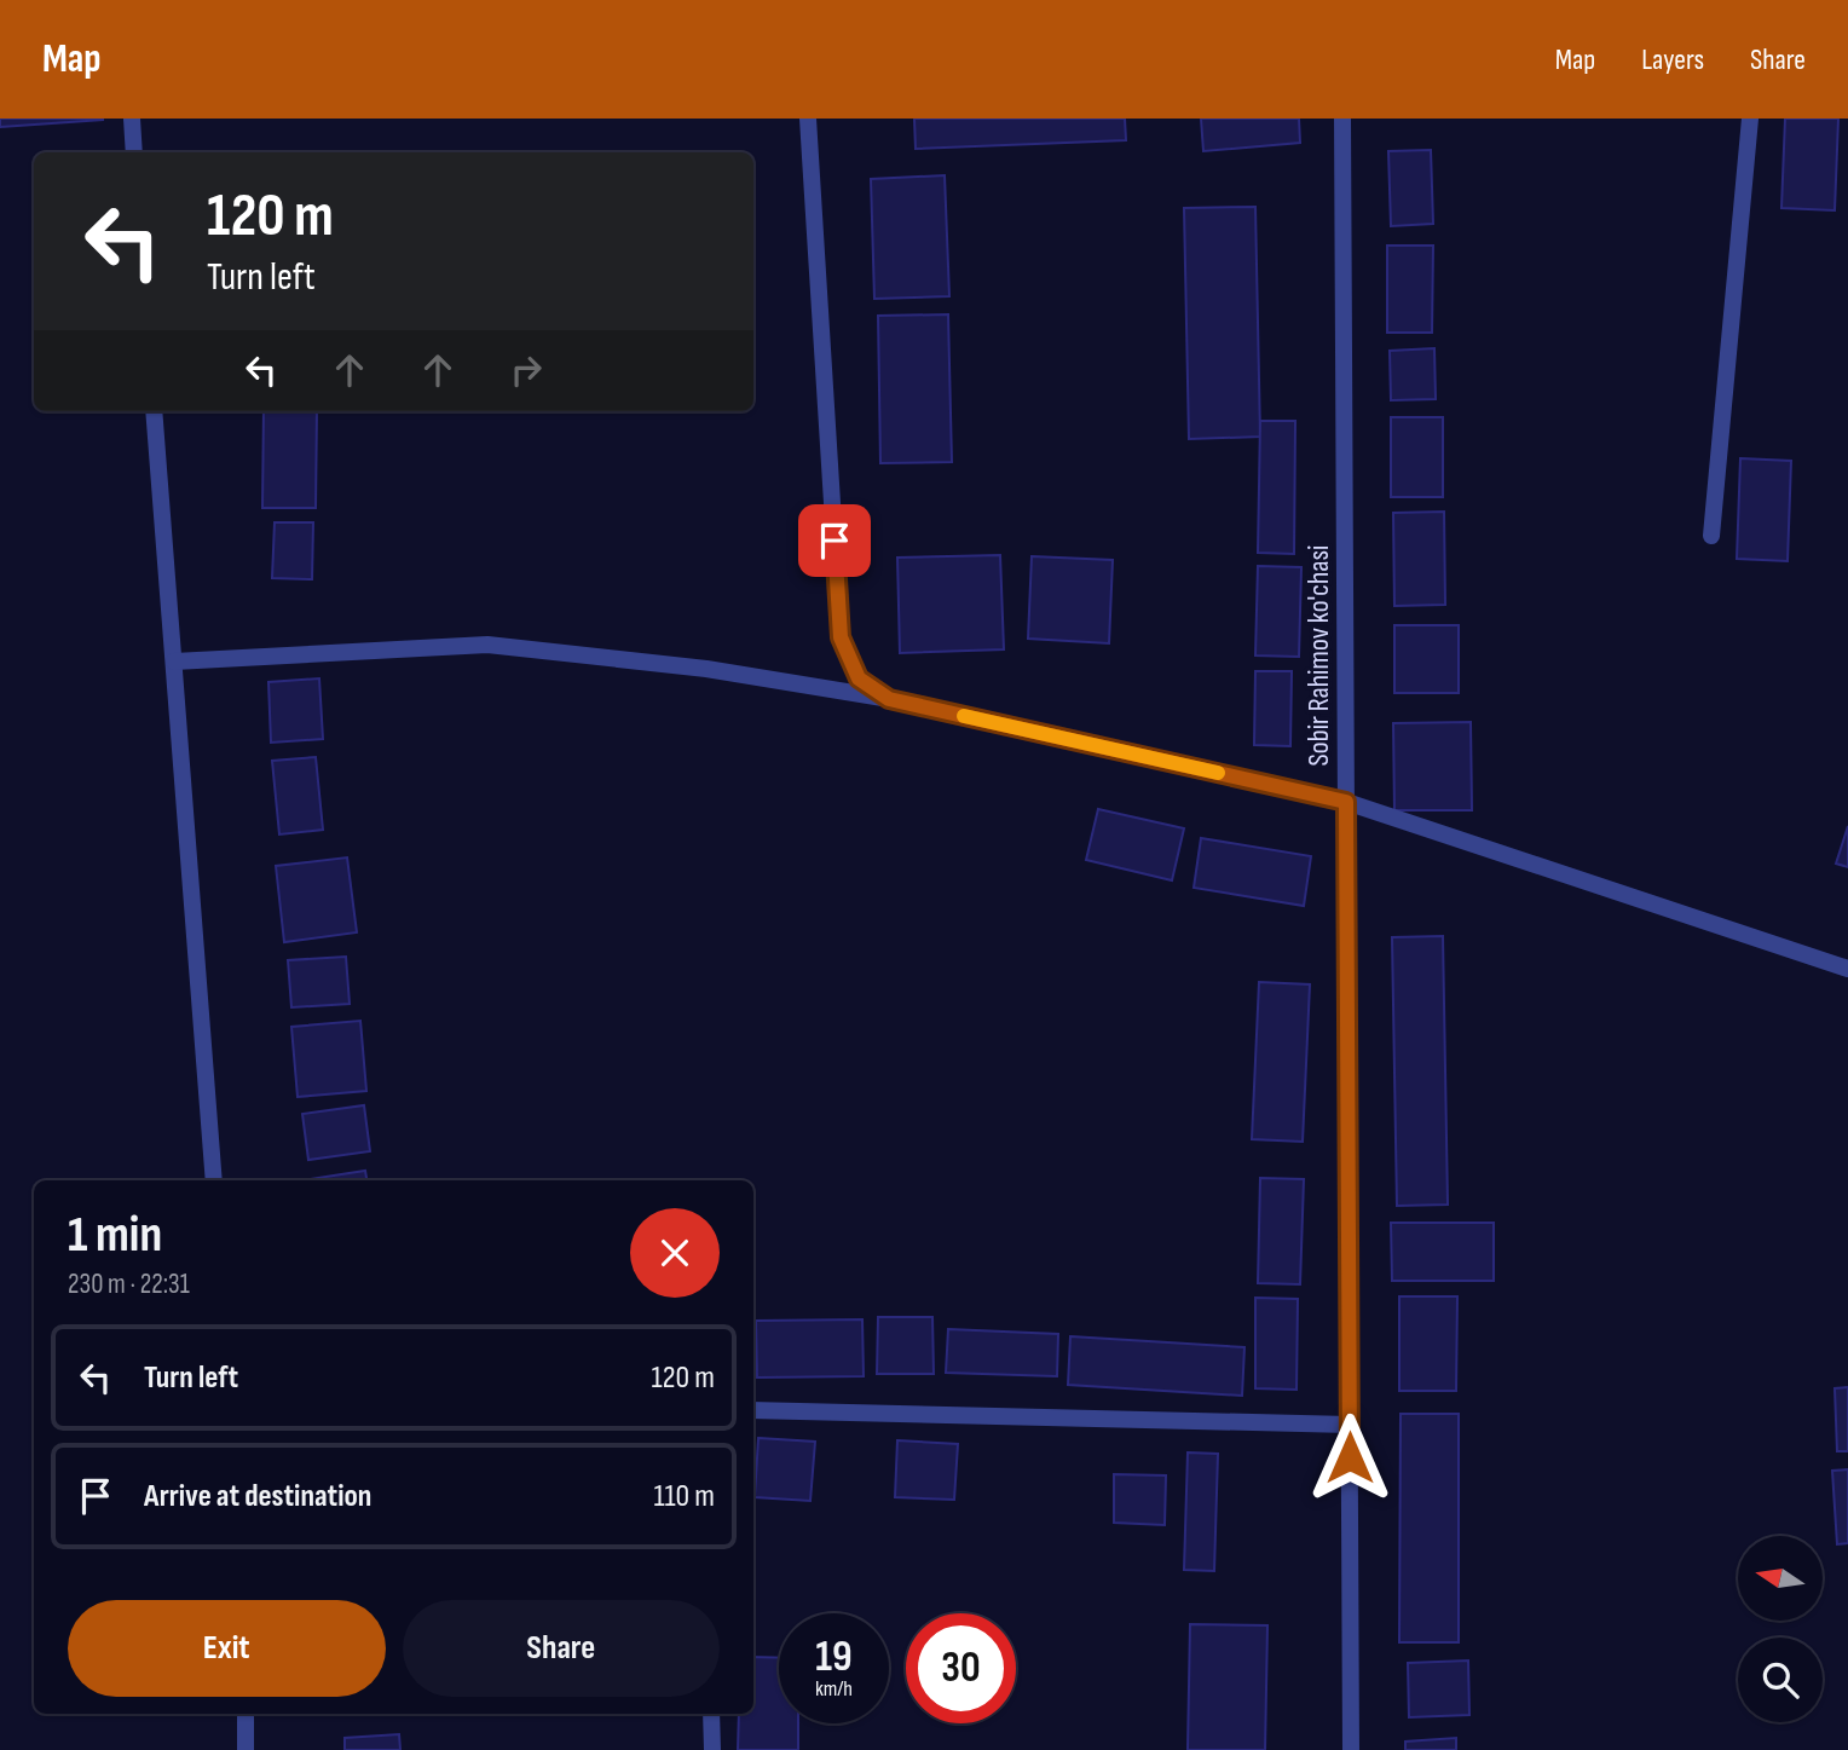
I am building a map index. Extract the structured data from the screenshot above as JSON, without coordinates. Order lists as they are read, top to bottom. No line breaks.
{"streets":{"street":["Sobir Rahimov ko'chasi"]},"north":"left","page":{"header":"Map","nav":["Map","Layers","Share"],"turn":["120 m","Turn left"],"heading":["1 min","230 m · 22:31"],"list":[{"name":"Turn left","value":"120 m"},{"name":"Arrive at destination","value":"110 m"}],"buttons":["Exit","Share"],"speed":"19 km/h","limit":"30"}}
